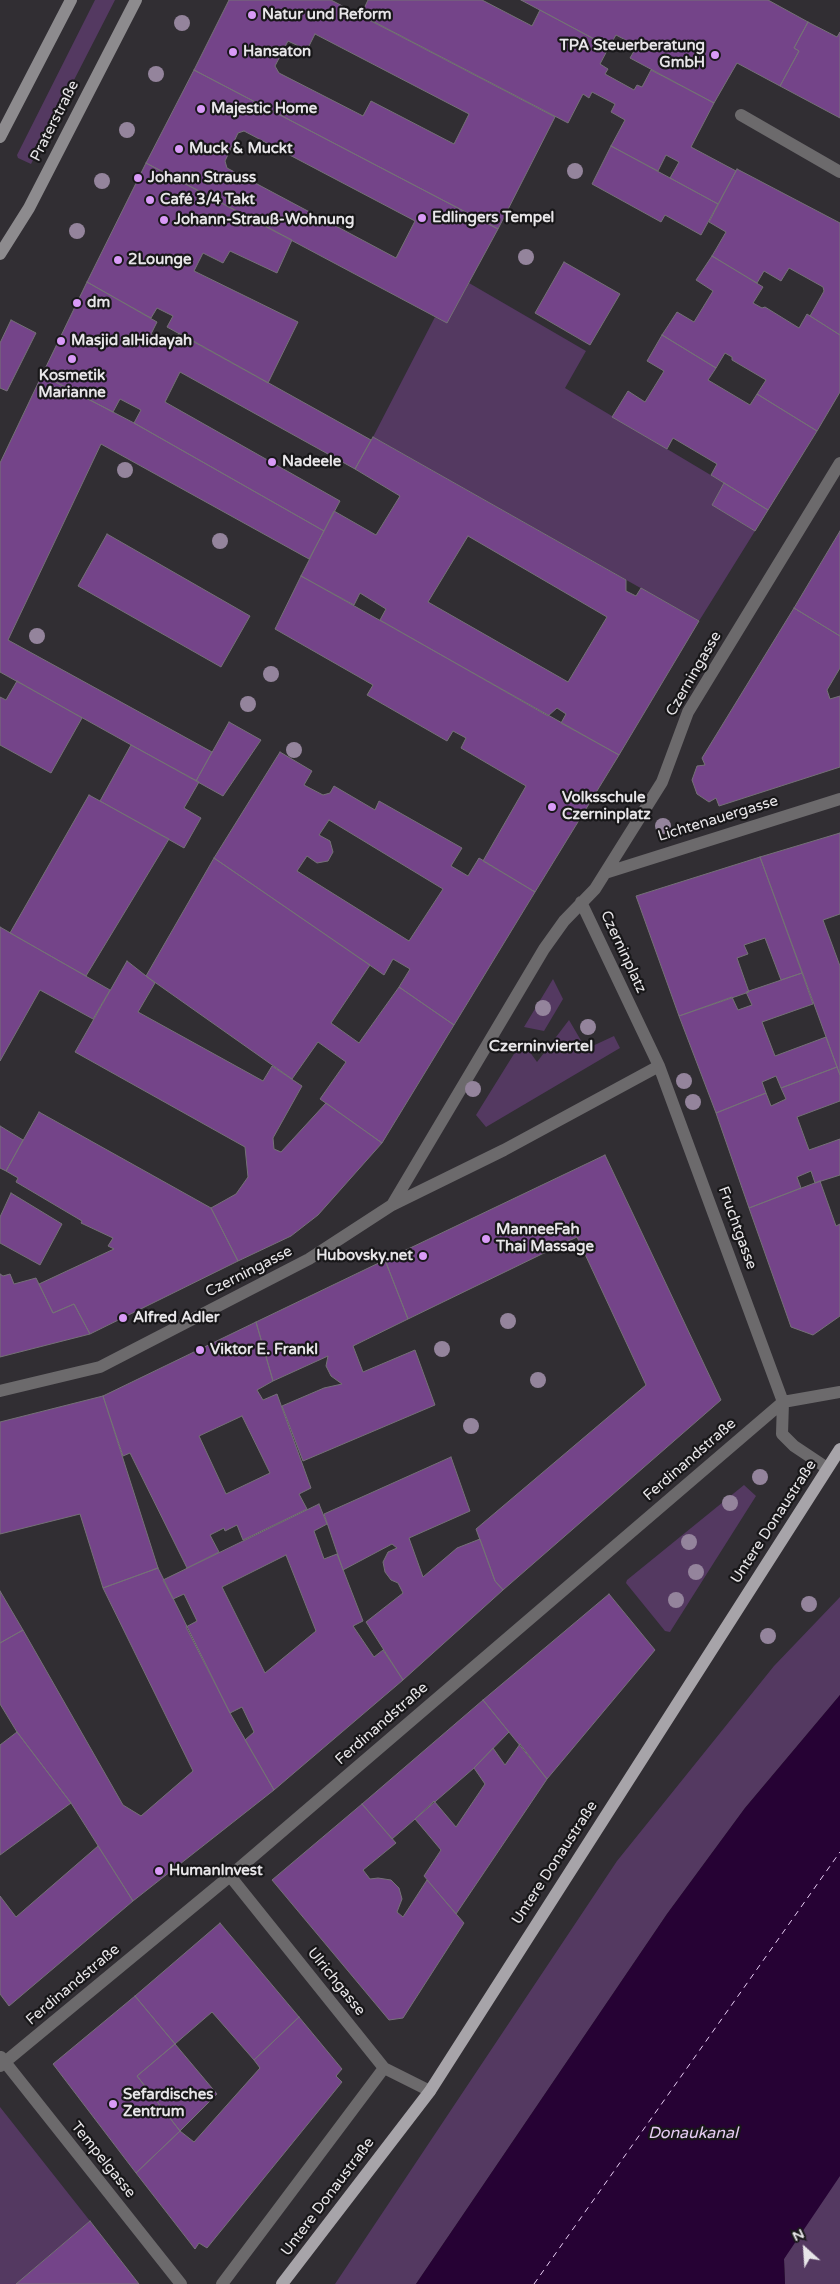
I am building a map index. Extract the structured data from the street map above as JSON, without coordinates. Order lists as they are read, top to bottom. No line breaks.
{"streets":{"main road":["Praterstraße","Untere Donaustraße"],"street":["Czerningasse","Lichtenauergasse","Czerninplatz","Fruchtgasse","Ferdinandstraße","Ulrichgasse","Tempelgasse"]},"crossings":[["Czerningasse","Lichtenauergasse"],["Czerningasse","Czerninplatz"],["Czerninplatz","Fruchtgasse"],["Fruchtgasse","Ferdinandstraße"],["Fruchtgasse","Untere Donaustraße"],["Ferdinandstraße","Ulrichgasse"],["Ferdinandstraße","Tempelgasse"],["Untere Donaustraße","Ulrichgasse"]],"districts":["Czerninviertel"],"water":["Donaukanal"],"places":["Natur und Reform","Hansaton","TPA Steuerberatung GmbH","Majestic Home","Muck & Muckt","Johann Strauss","Café 3/4 Takt","Edlingers Tempel","Johann-Strauß-Wohnung","2Lounge","dm","Masjid alHidayah","Kosmetik Marianne","Nadeele","Volksschule Czerninplatz","ManneeFah Thai Massage","Hubovsky.net","Alfred Adler","Viktor E. Frankl","HumanInvest","Sefardisches Zentrum"],"north":"top left"}
